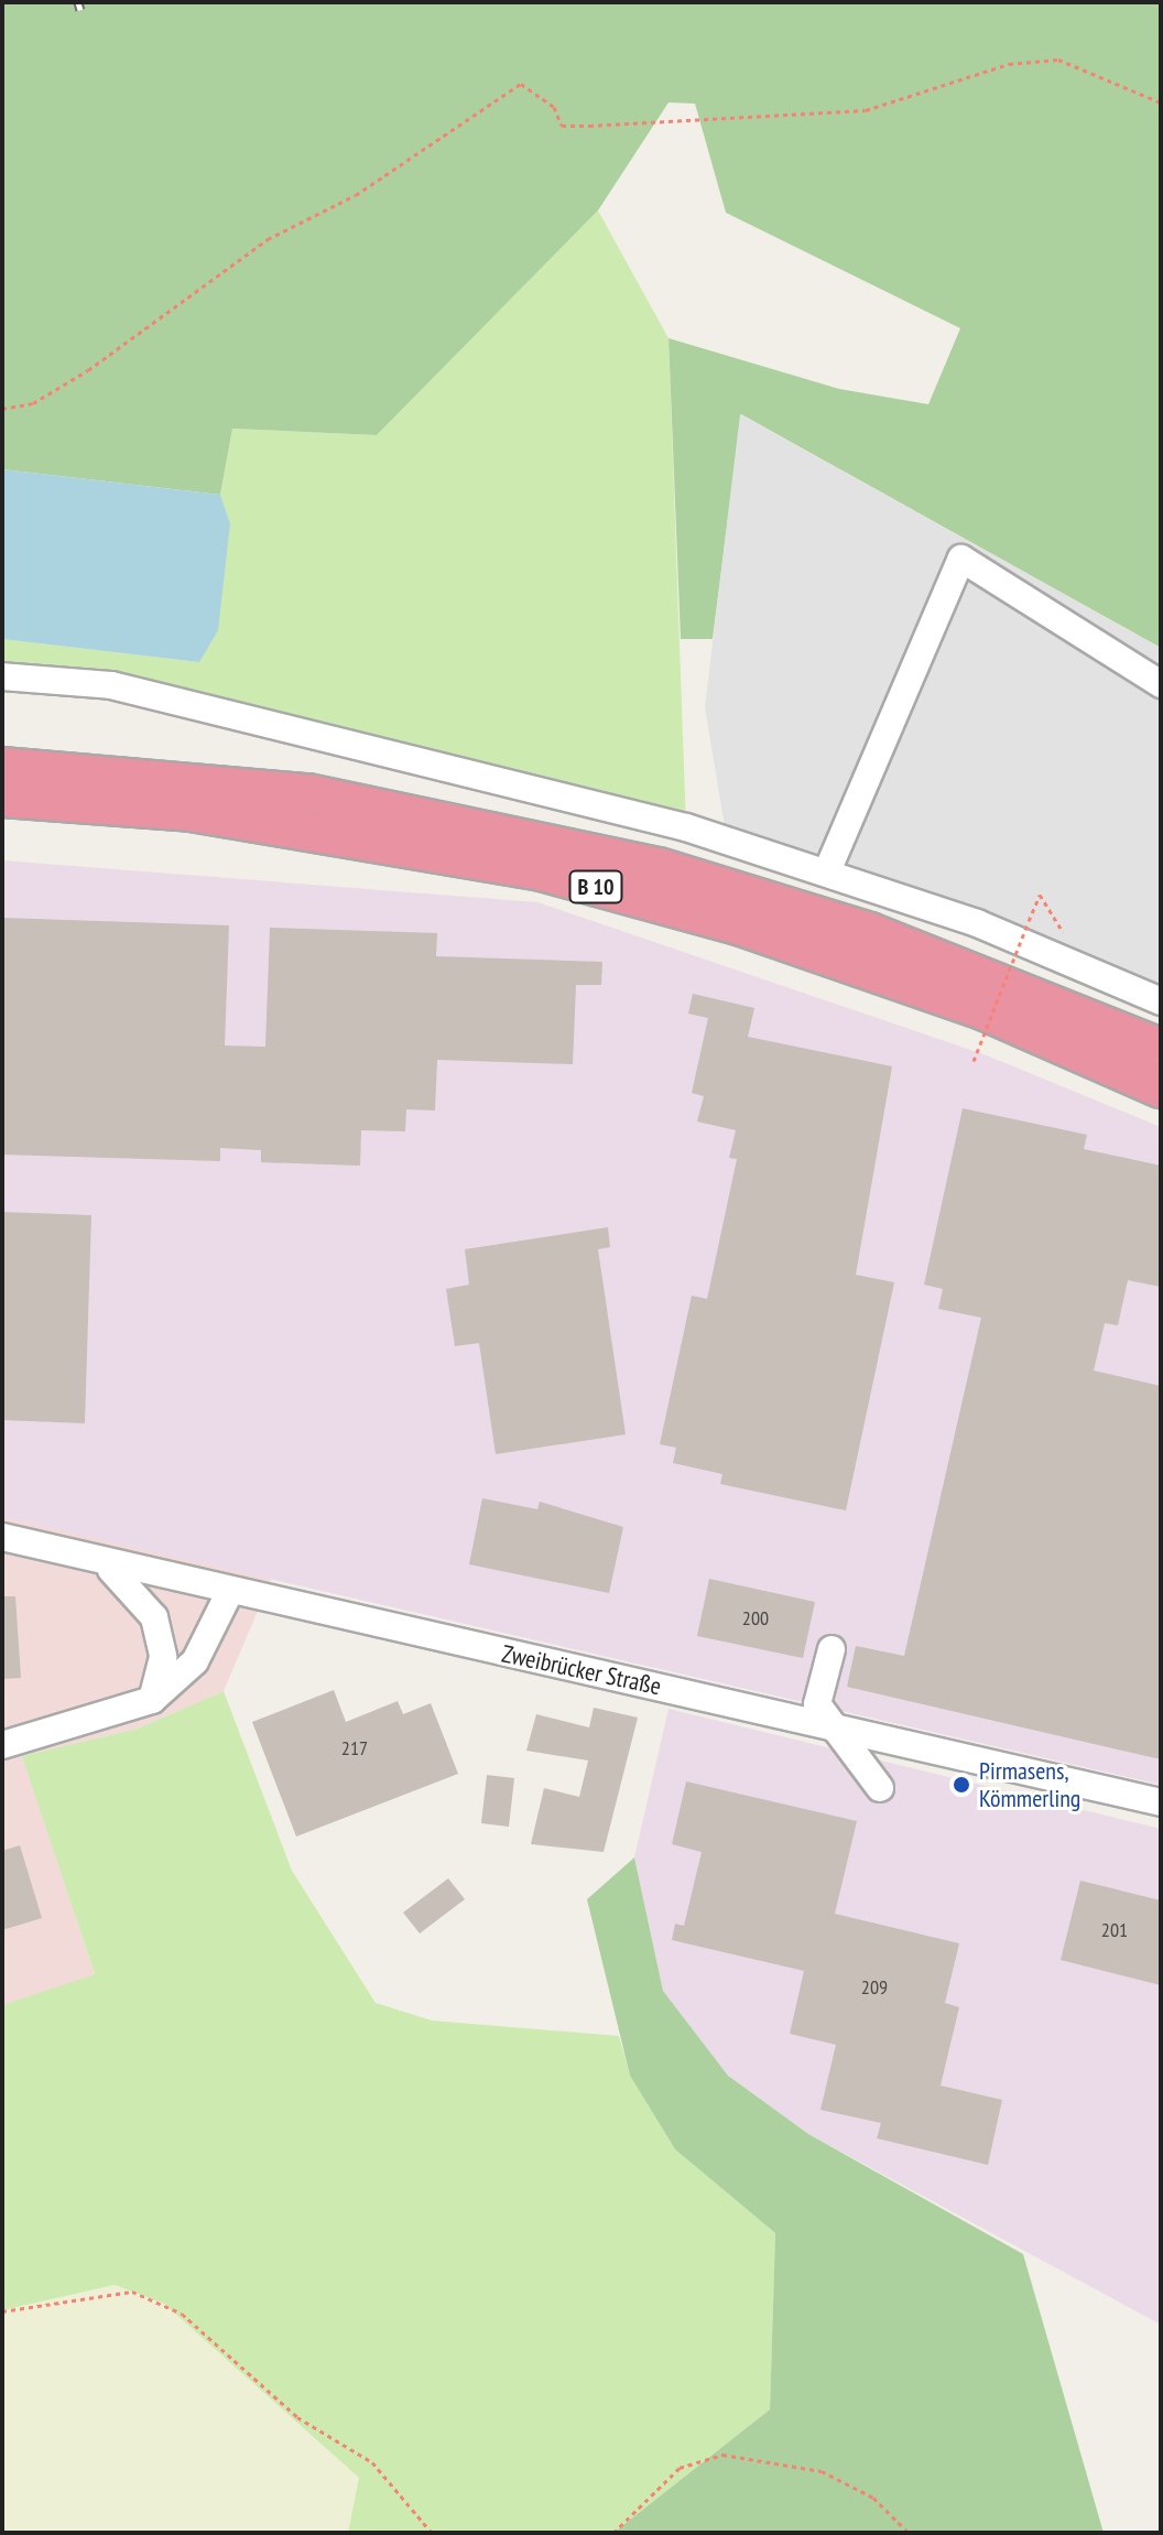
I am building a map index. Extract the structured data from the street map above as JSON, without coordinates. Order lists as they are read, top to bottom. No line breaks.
{"streets":{"highway":["B 10"],"street":["Zweibrücker Straße"]},"places":["Pirmasens, Kömmerling"],"house_numbers":["200","217","201","209"]}
